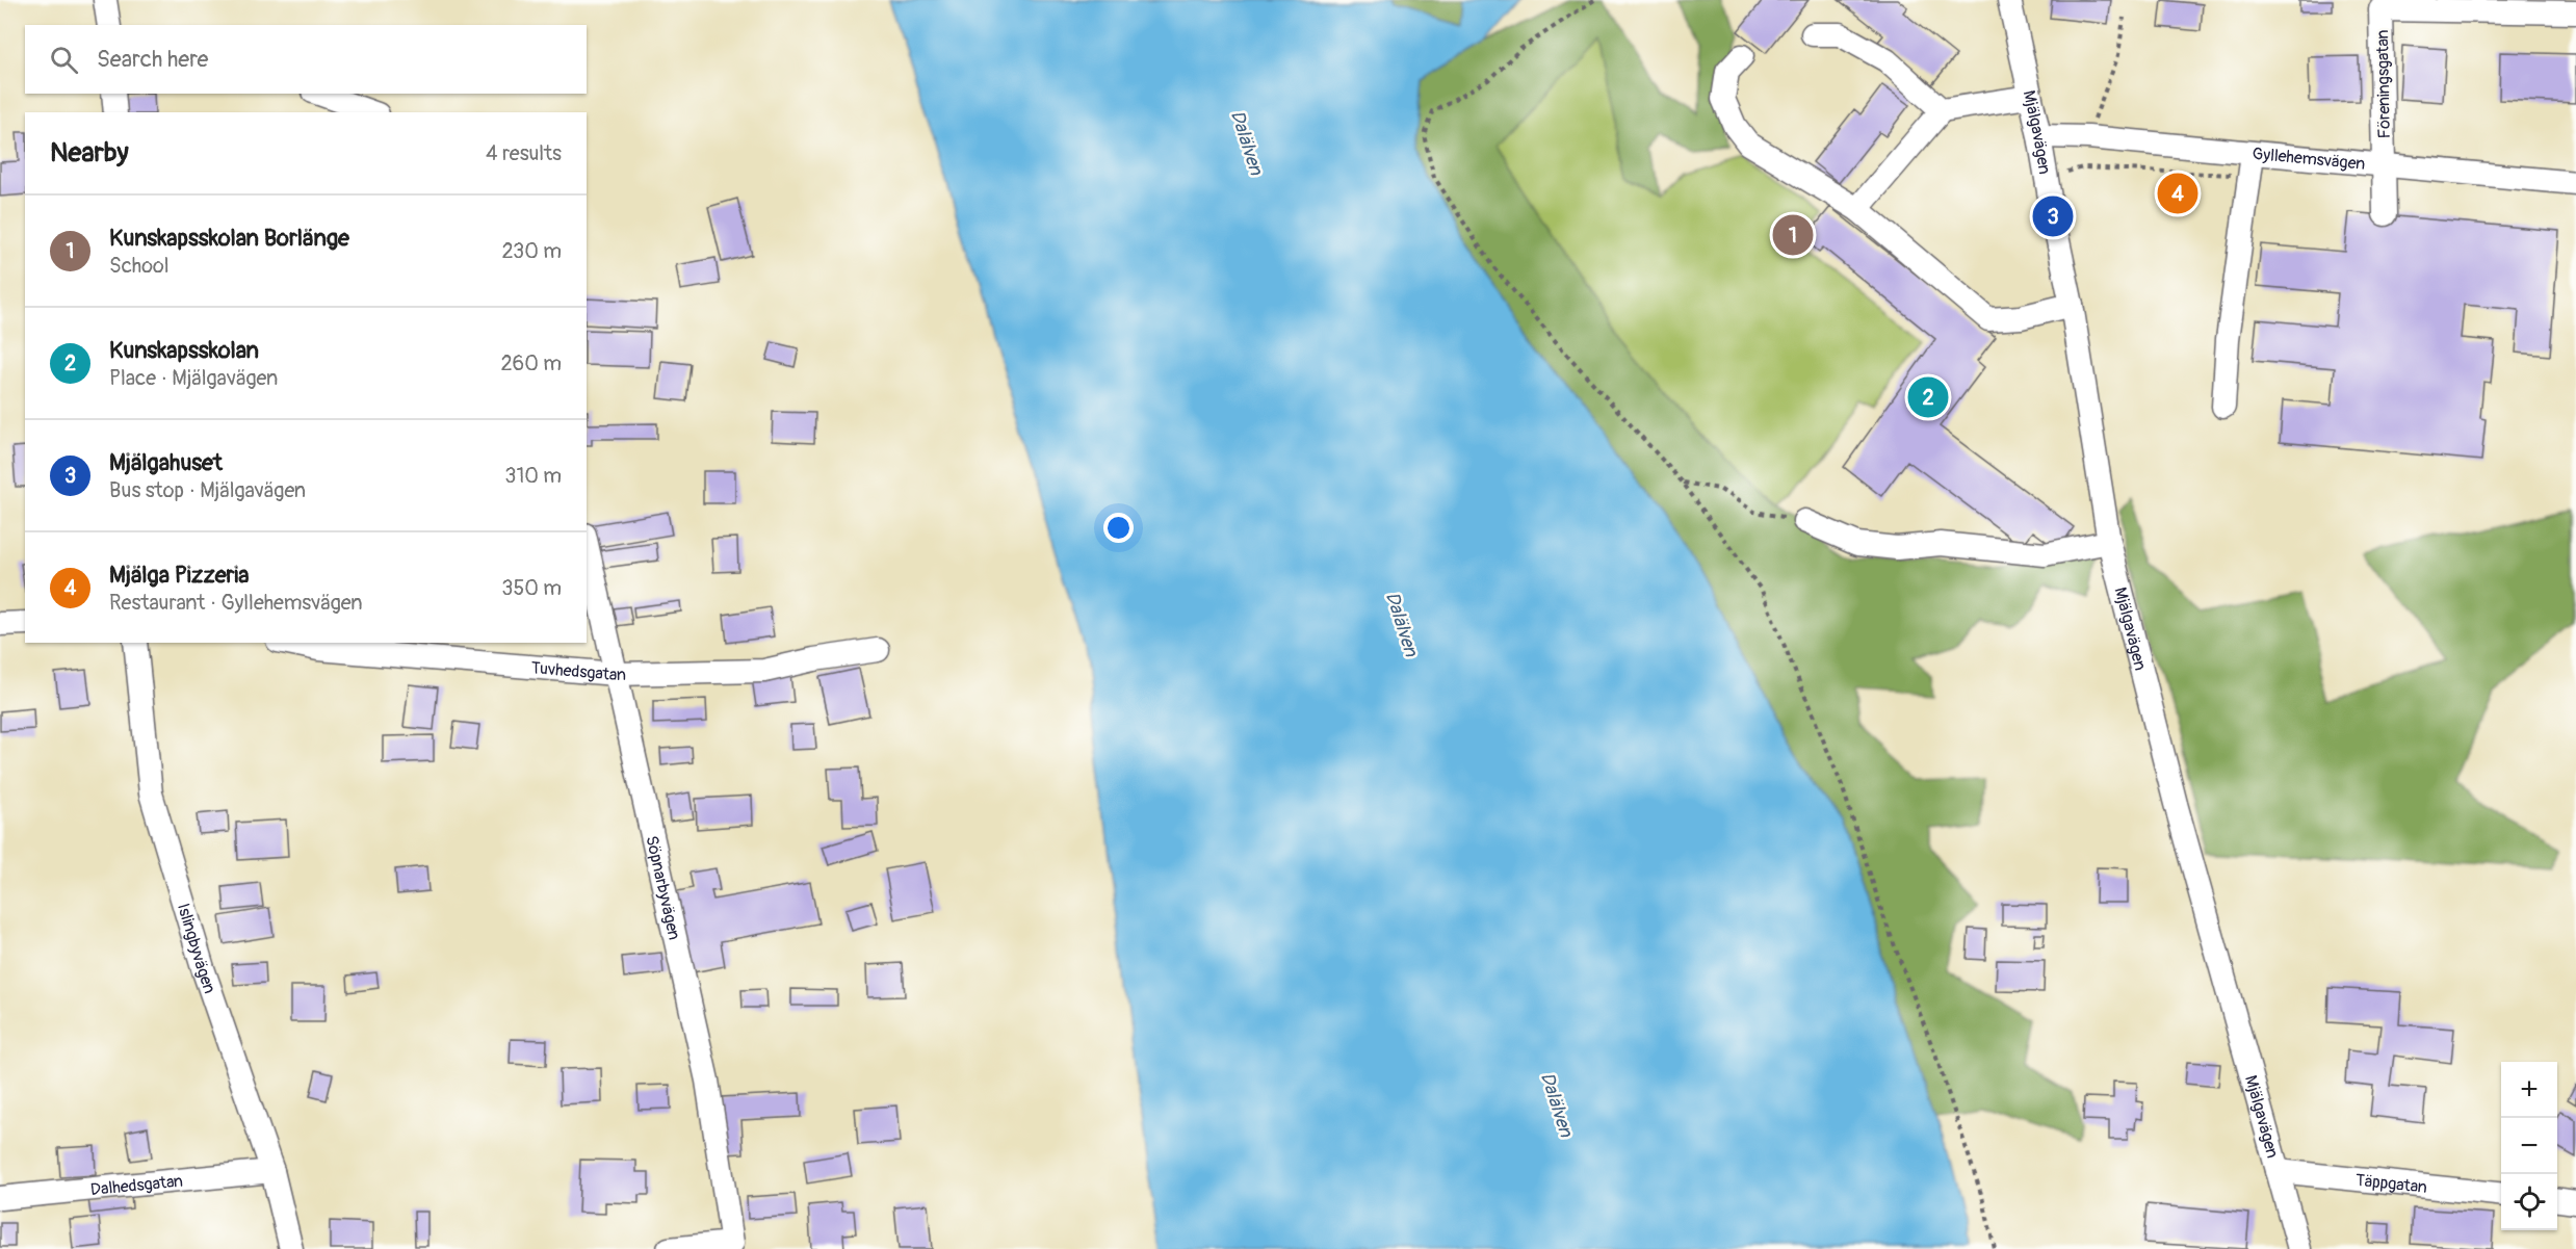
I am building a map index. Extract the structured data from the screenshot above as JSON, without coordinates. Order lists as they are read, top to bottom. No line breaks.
{"streets":{"street":["Föreningsgatan","Mjälgavägen","Gyllehemsvägen","Tuvhedsgatan","Söpnarbyvägen","Islingbyvägen","Täppgatan","Dalhedsgatan"]},"crossings":[["Föreningsgatan","Gyllehemsvägen"],["Mjälgavägen","Gyllehemsvägen"],["Mjälgavägen","Täppgatan"],["Tuvhedsgatan","Söpnarbyvägen"],["Islingbyvägen","Dalhedsgatan"]],"water":["Dalälven"],"page":{"search":"Search here","heading":["Nearby","4 results"],"pins":["4","3","1","2"],"list":[{"mark":"1","name":"Kunskapsskolan Borlänge","note":"School","value":"230 m"},{"mark":"2","name":"Kunskapsskolan","note":"Place · Mjälgavägen","value":"260 m"},{"mark":"3","name":"Mjälgahuset","note":"Bus stop · Mjälgavägen","value":"310 m"},{"mark":"4","name":"Mjälga Pizzeria","note":"Restaurant · Gyllehemsvägen","value":"350 m"}],"map_buttons":["+","−"]}}
